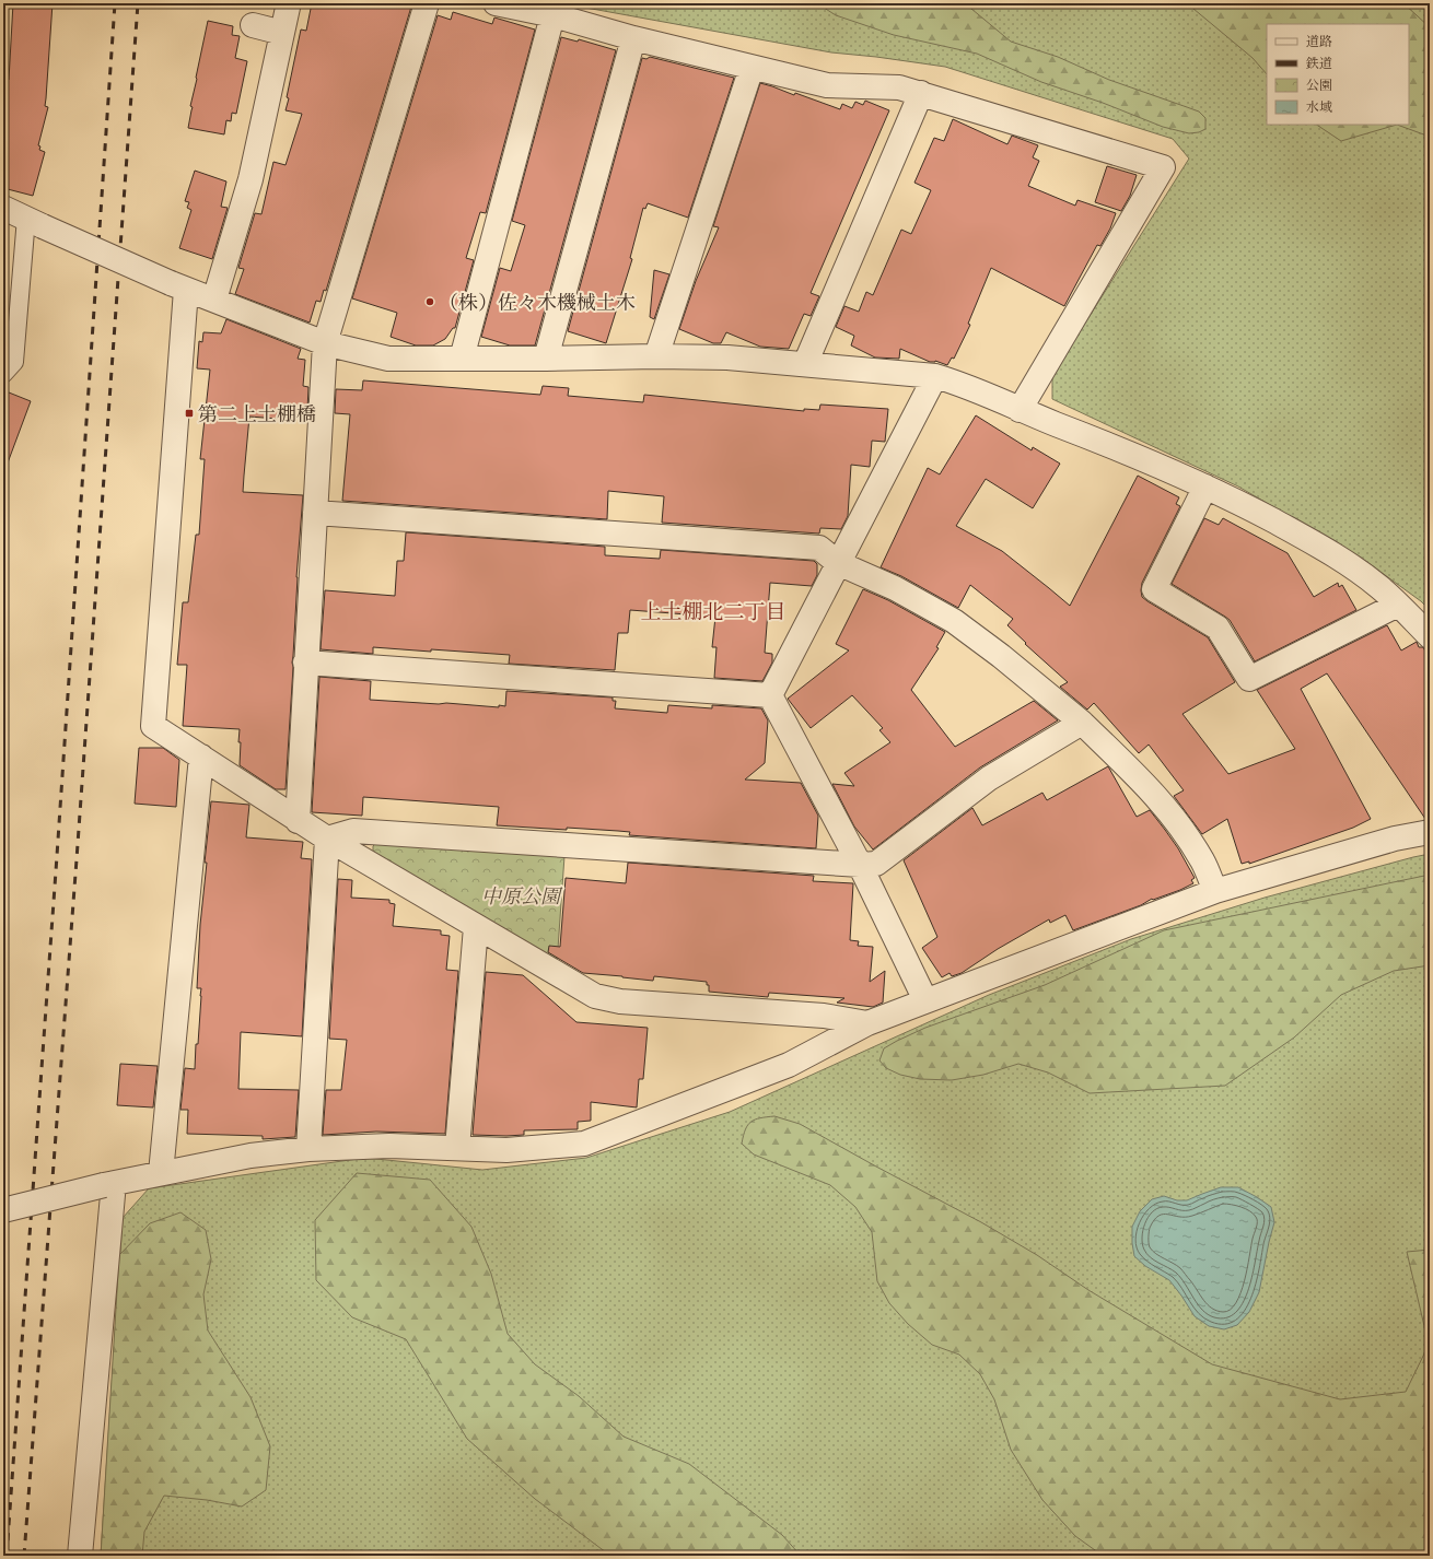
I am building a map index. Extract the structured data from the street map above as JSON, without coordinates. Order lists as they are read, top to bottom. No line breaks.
{"districts":["上土棚北二丁目"],"parks":["中原公園"],"places":{"other":["（株）佐々木機械土木"],"transit":["第二上土棚橋"]},"legend":["道路","鉄道","公園","水域"]}
